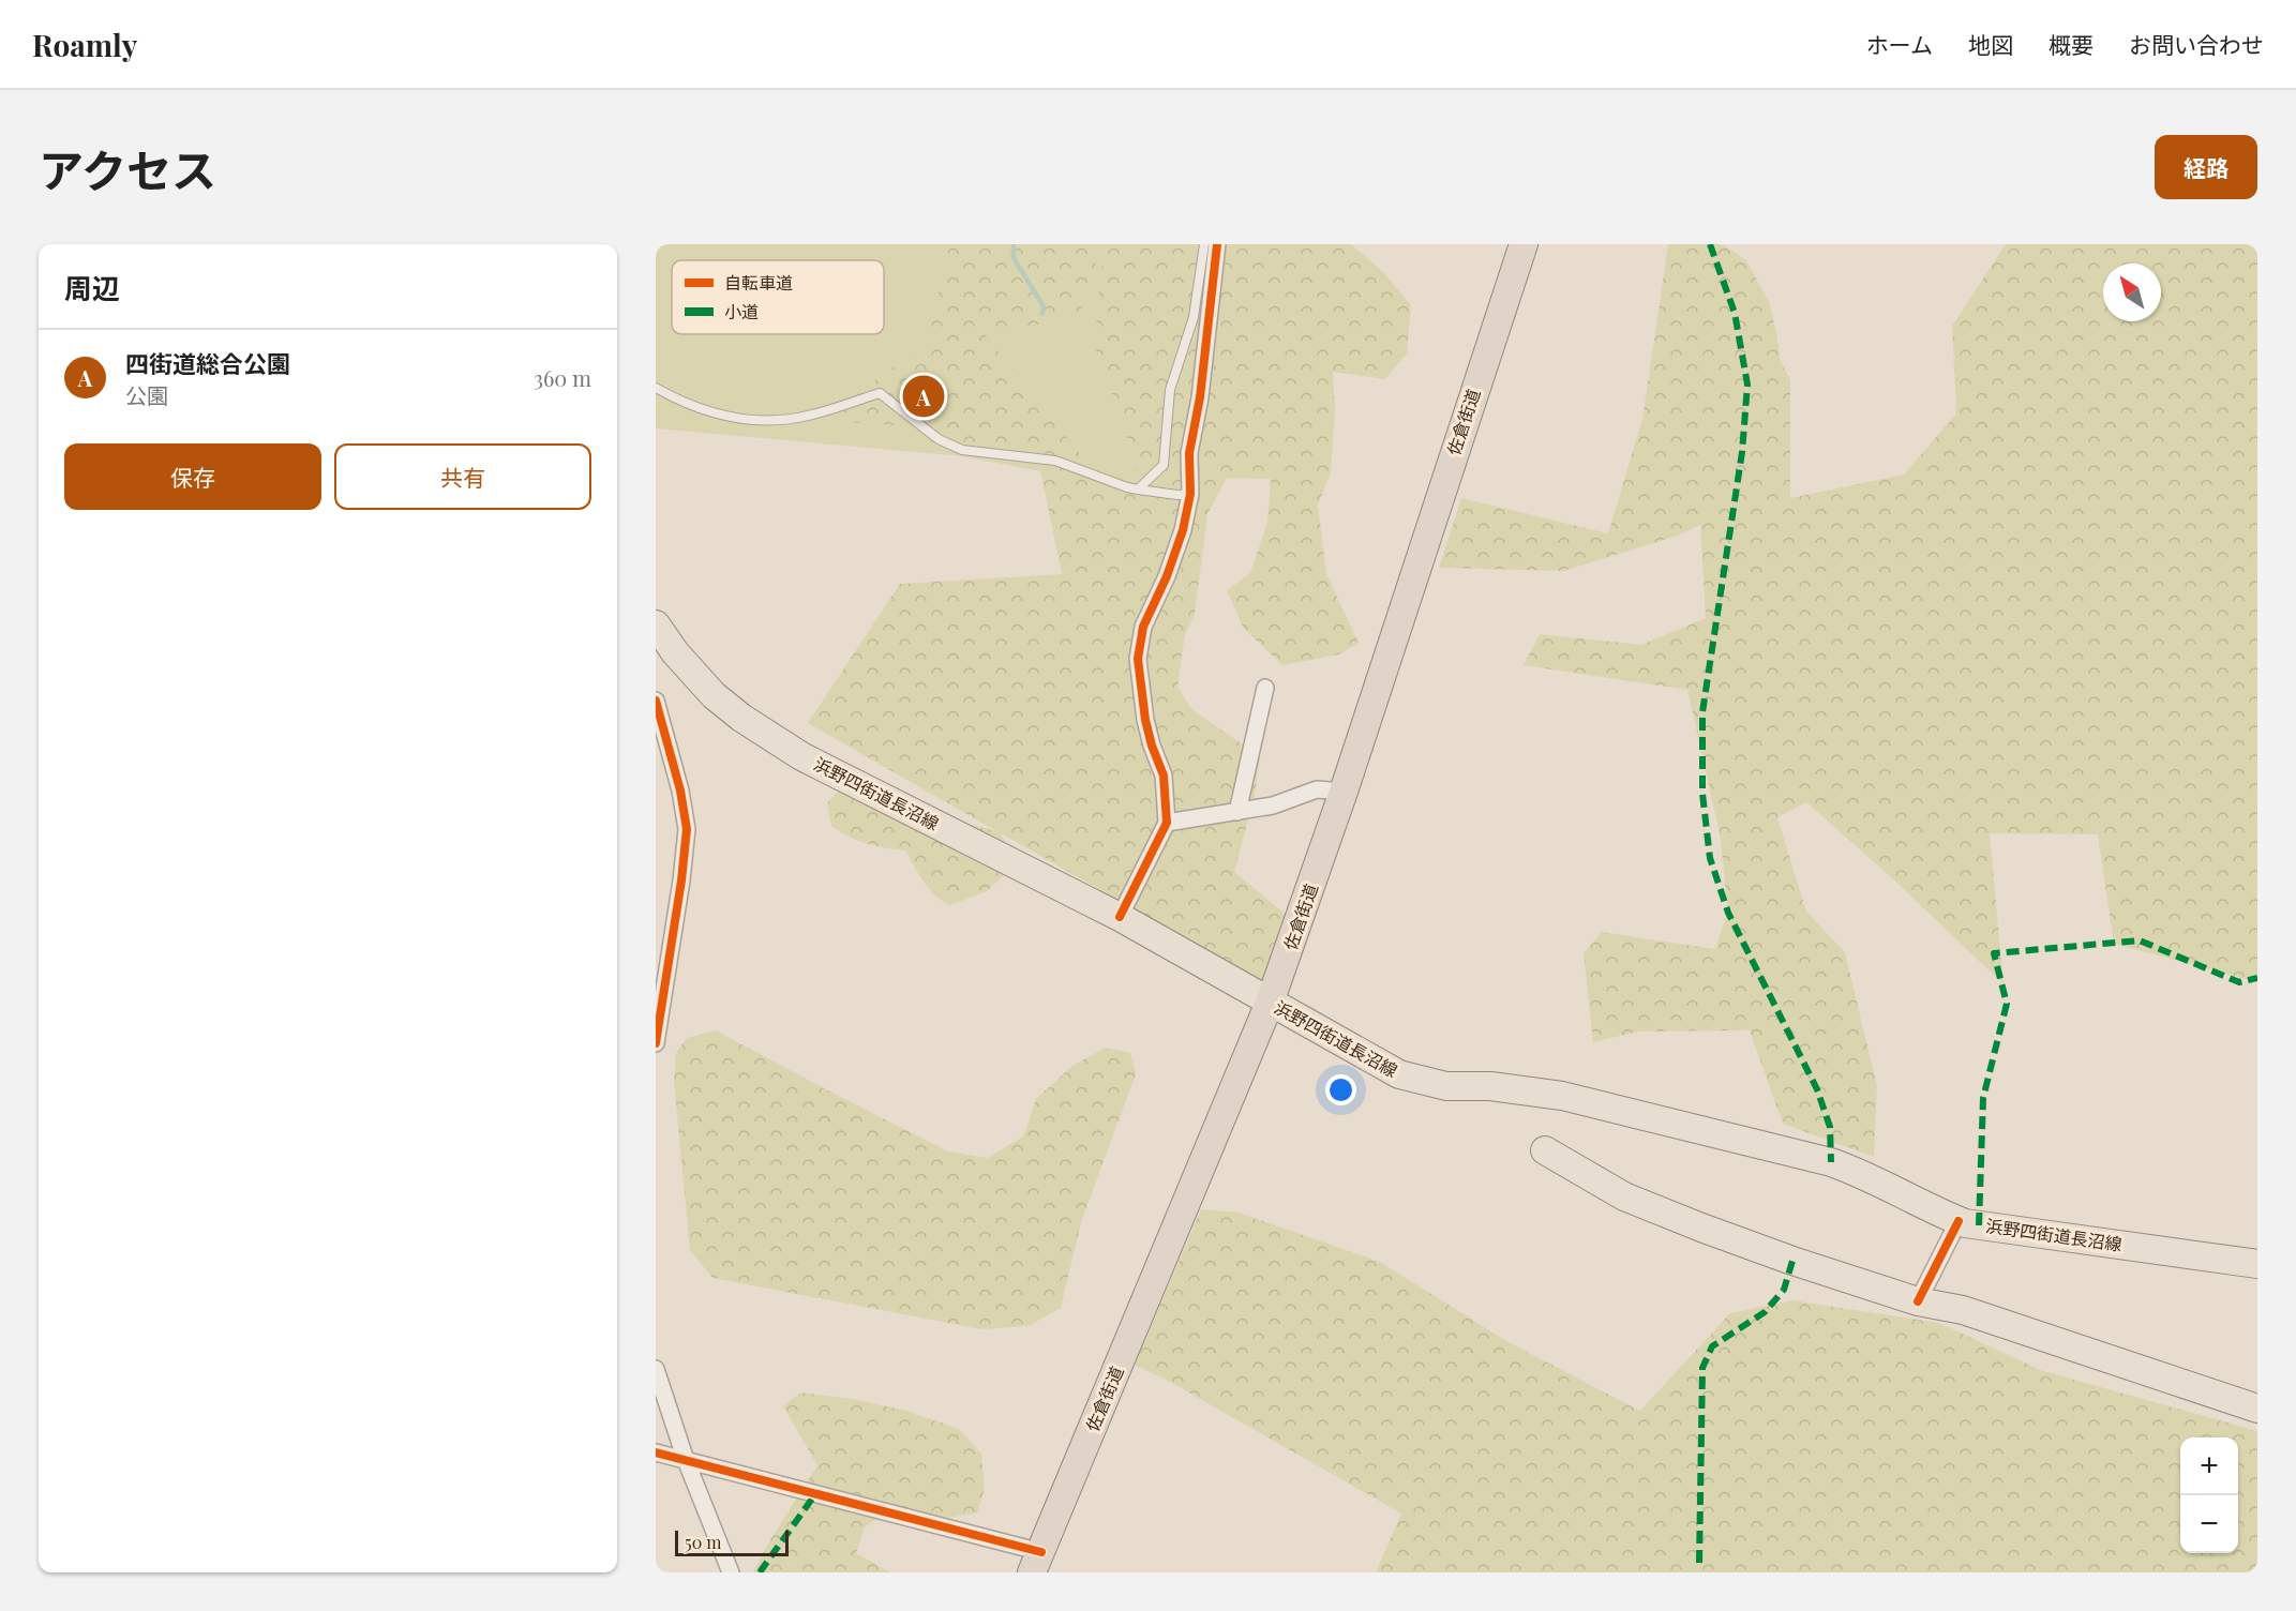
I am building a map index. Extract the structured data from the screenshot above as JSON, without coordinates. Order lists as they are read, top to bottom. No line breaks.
{"streets":{"highway":["佐倉街道"],"main road":["浜野四街道長沼線"]},"crossings":[["佐倉街道","浜野四街道長沼線"]],"legend":["自転車道","小道"],"scale_bar":"50 m","north":"top left","page":{"header":"Roamly","nav":["ホーム","地図","概要","お問い合わせ"],"title":"アクセス","buttons":["経路",["保存","共有"]],"heading":"周辺","list":[{"mark":"A","name":"四街道総合公園","note":"公園","value":"360 m"}],"pins":"A","map_buttons":["+","−"],"scale":"50 m"}}
